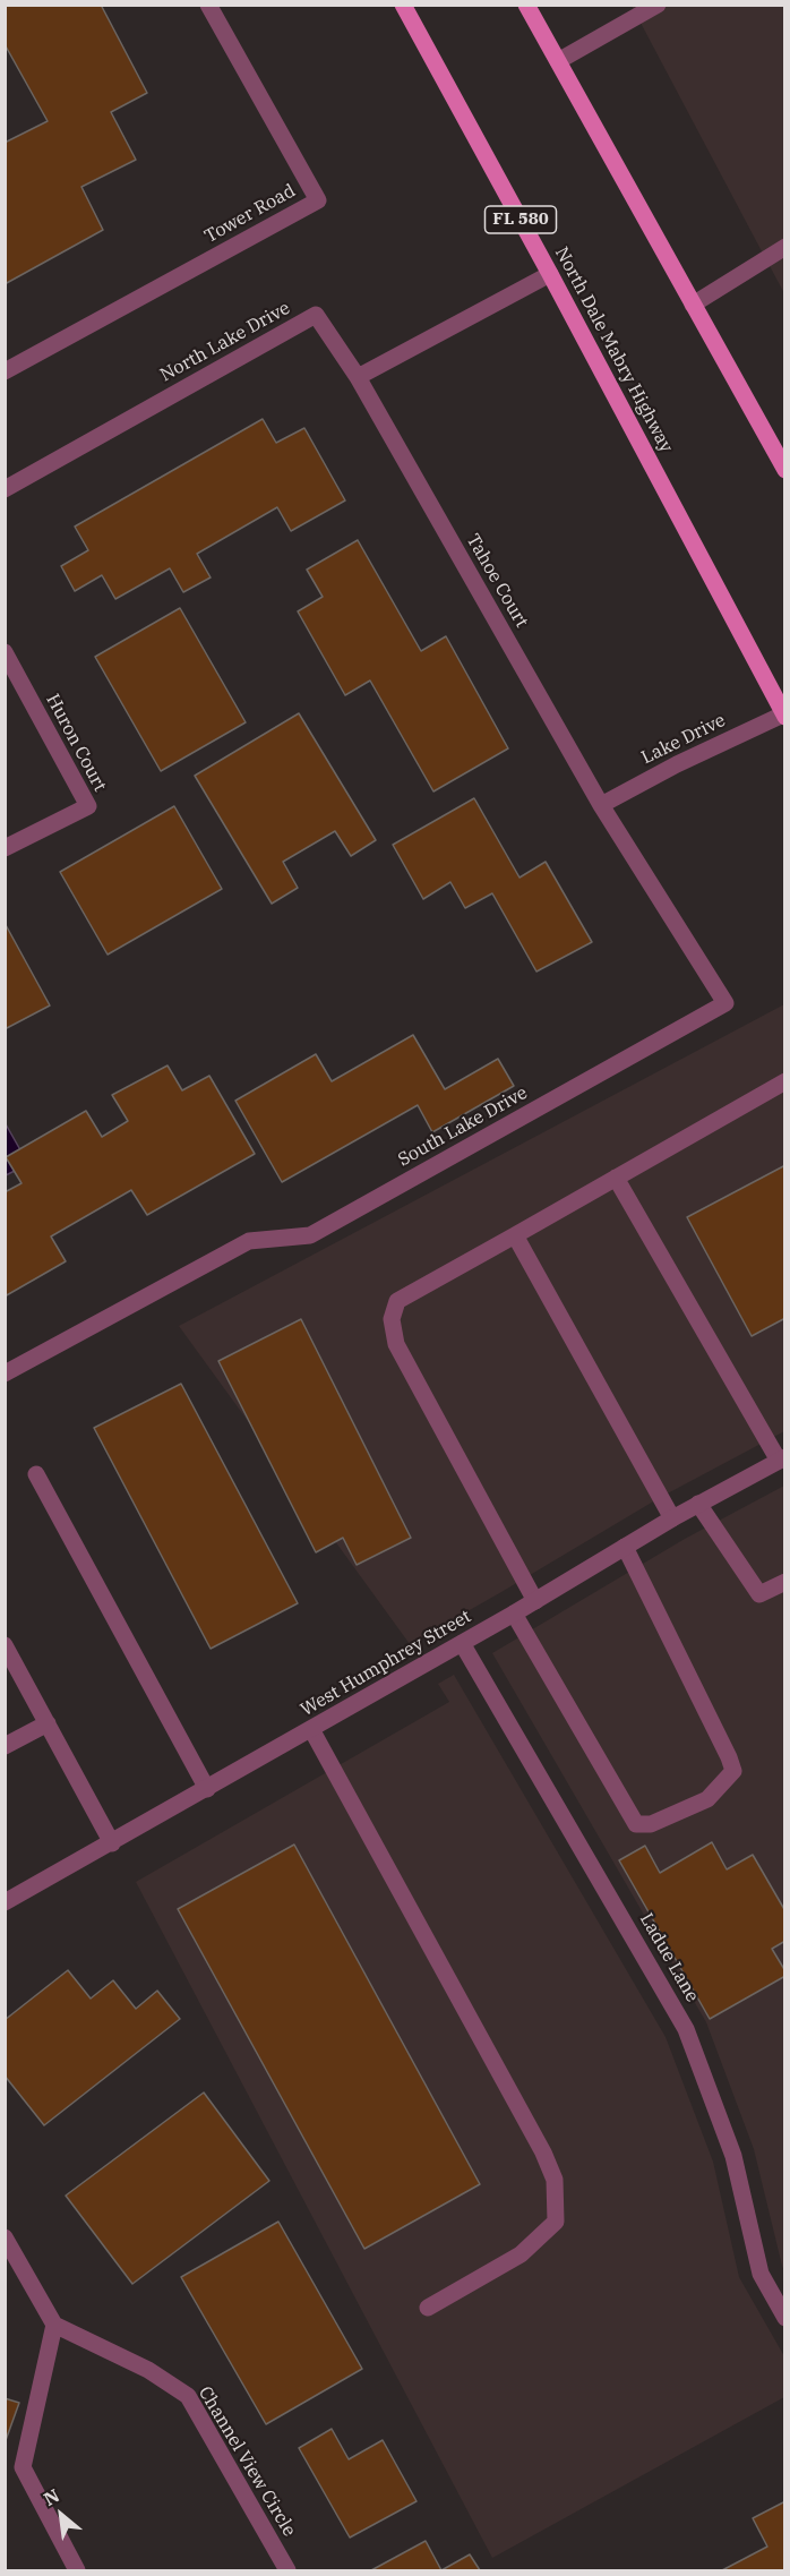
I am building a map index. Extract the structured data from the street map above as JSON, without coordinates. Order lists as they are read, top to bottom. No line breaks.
{"streets":{"main road":["FL 580","North Dale Mabry Highway"],"street":["Tower Road","North Lake Drive","Tahoe Court","Lake Drive","Huron Court","South Lake Drive","West Humphrey Street","Ladue Lane","Channel View Circle"]},"crossings":[["North Lake Drive","Tahoe Court"],["North Dale Mabry Highway","Lake Drive"],["Tahoe Court","Lake Drive"],["Tahoe Court","South Lake Drive"],["Lake Drive","South Lake Drive"],["West Humphrey Street","Ladue Lane"]],"north":"top left"}
